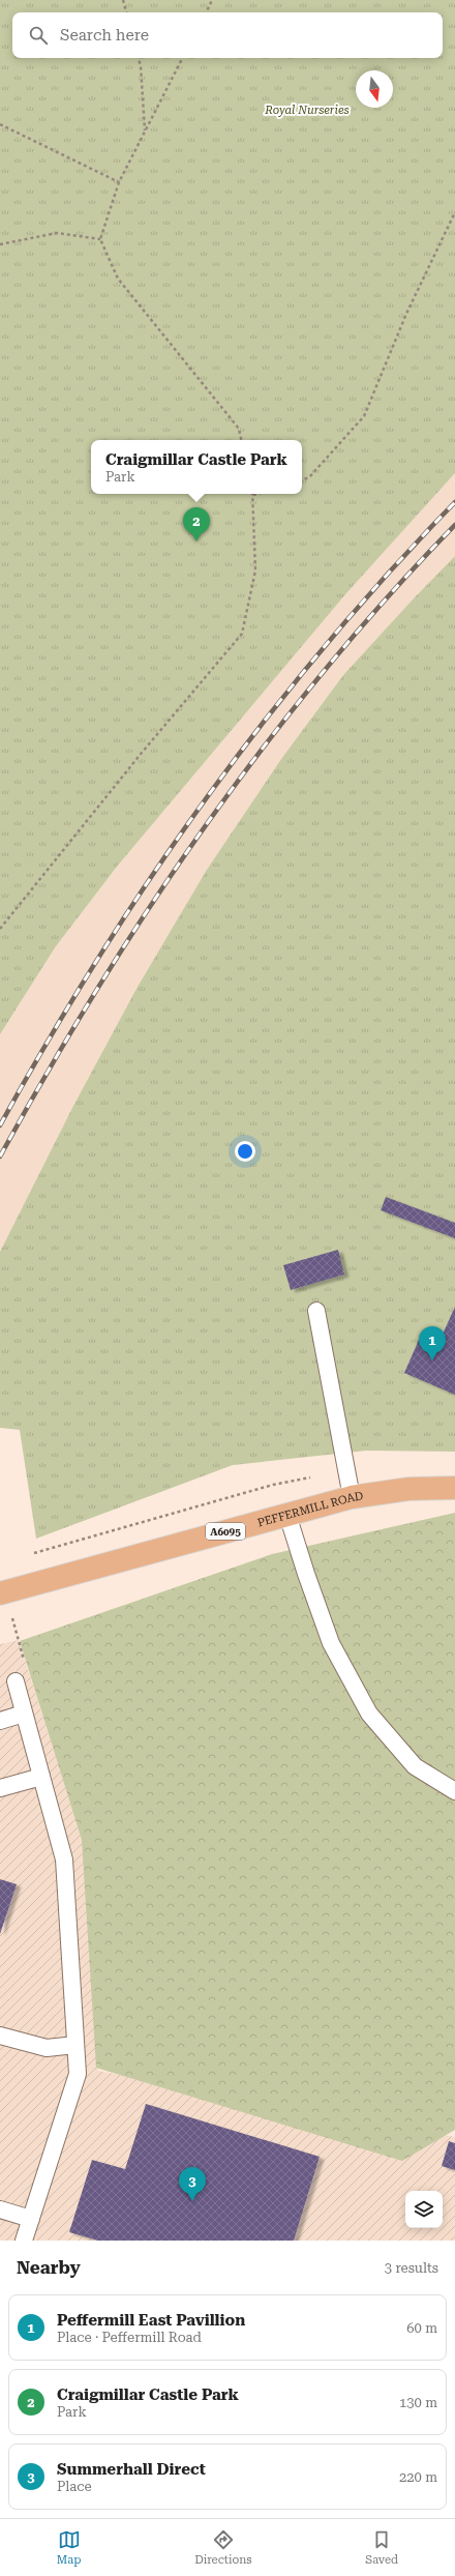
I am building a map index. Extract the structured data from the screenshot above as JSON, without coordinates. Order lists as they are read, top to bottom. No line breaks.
{"streets":{"main road":["PEFFERMILL ROAD","A6095"]},"parks":["Royal Nurseries"],"north":"bottom","page":{"search":"Search here","popup":["Craigmillar Castle Park","Park"],"pins":["2","1","3"],"heading":["Nearby","3 results"],"list":[{"mark":"1","name":"Peffermill East Pavillion","note":"Place · Peffermill Road","value":"60 m"},{"mark":"2","name":"Craigmillar Castle Park","note":"Park","value":"130 m"},{"mark":"3","name":"Summerhall Direct","note":"Place","value":"220 m"}],"nav":["Map","Directions","Saved"]}}
